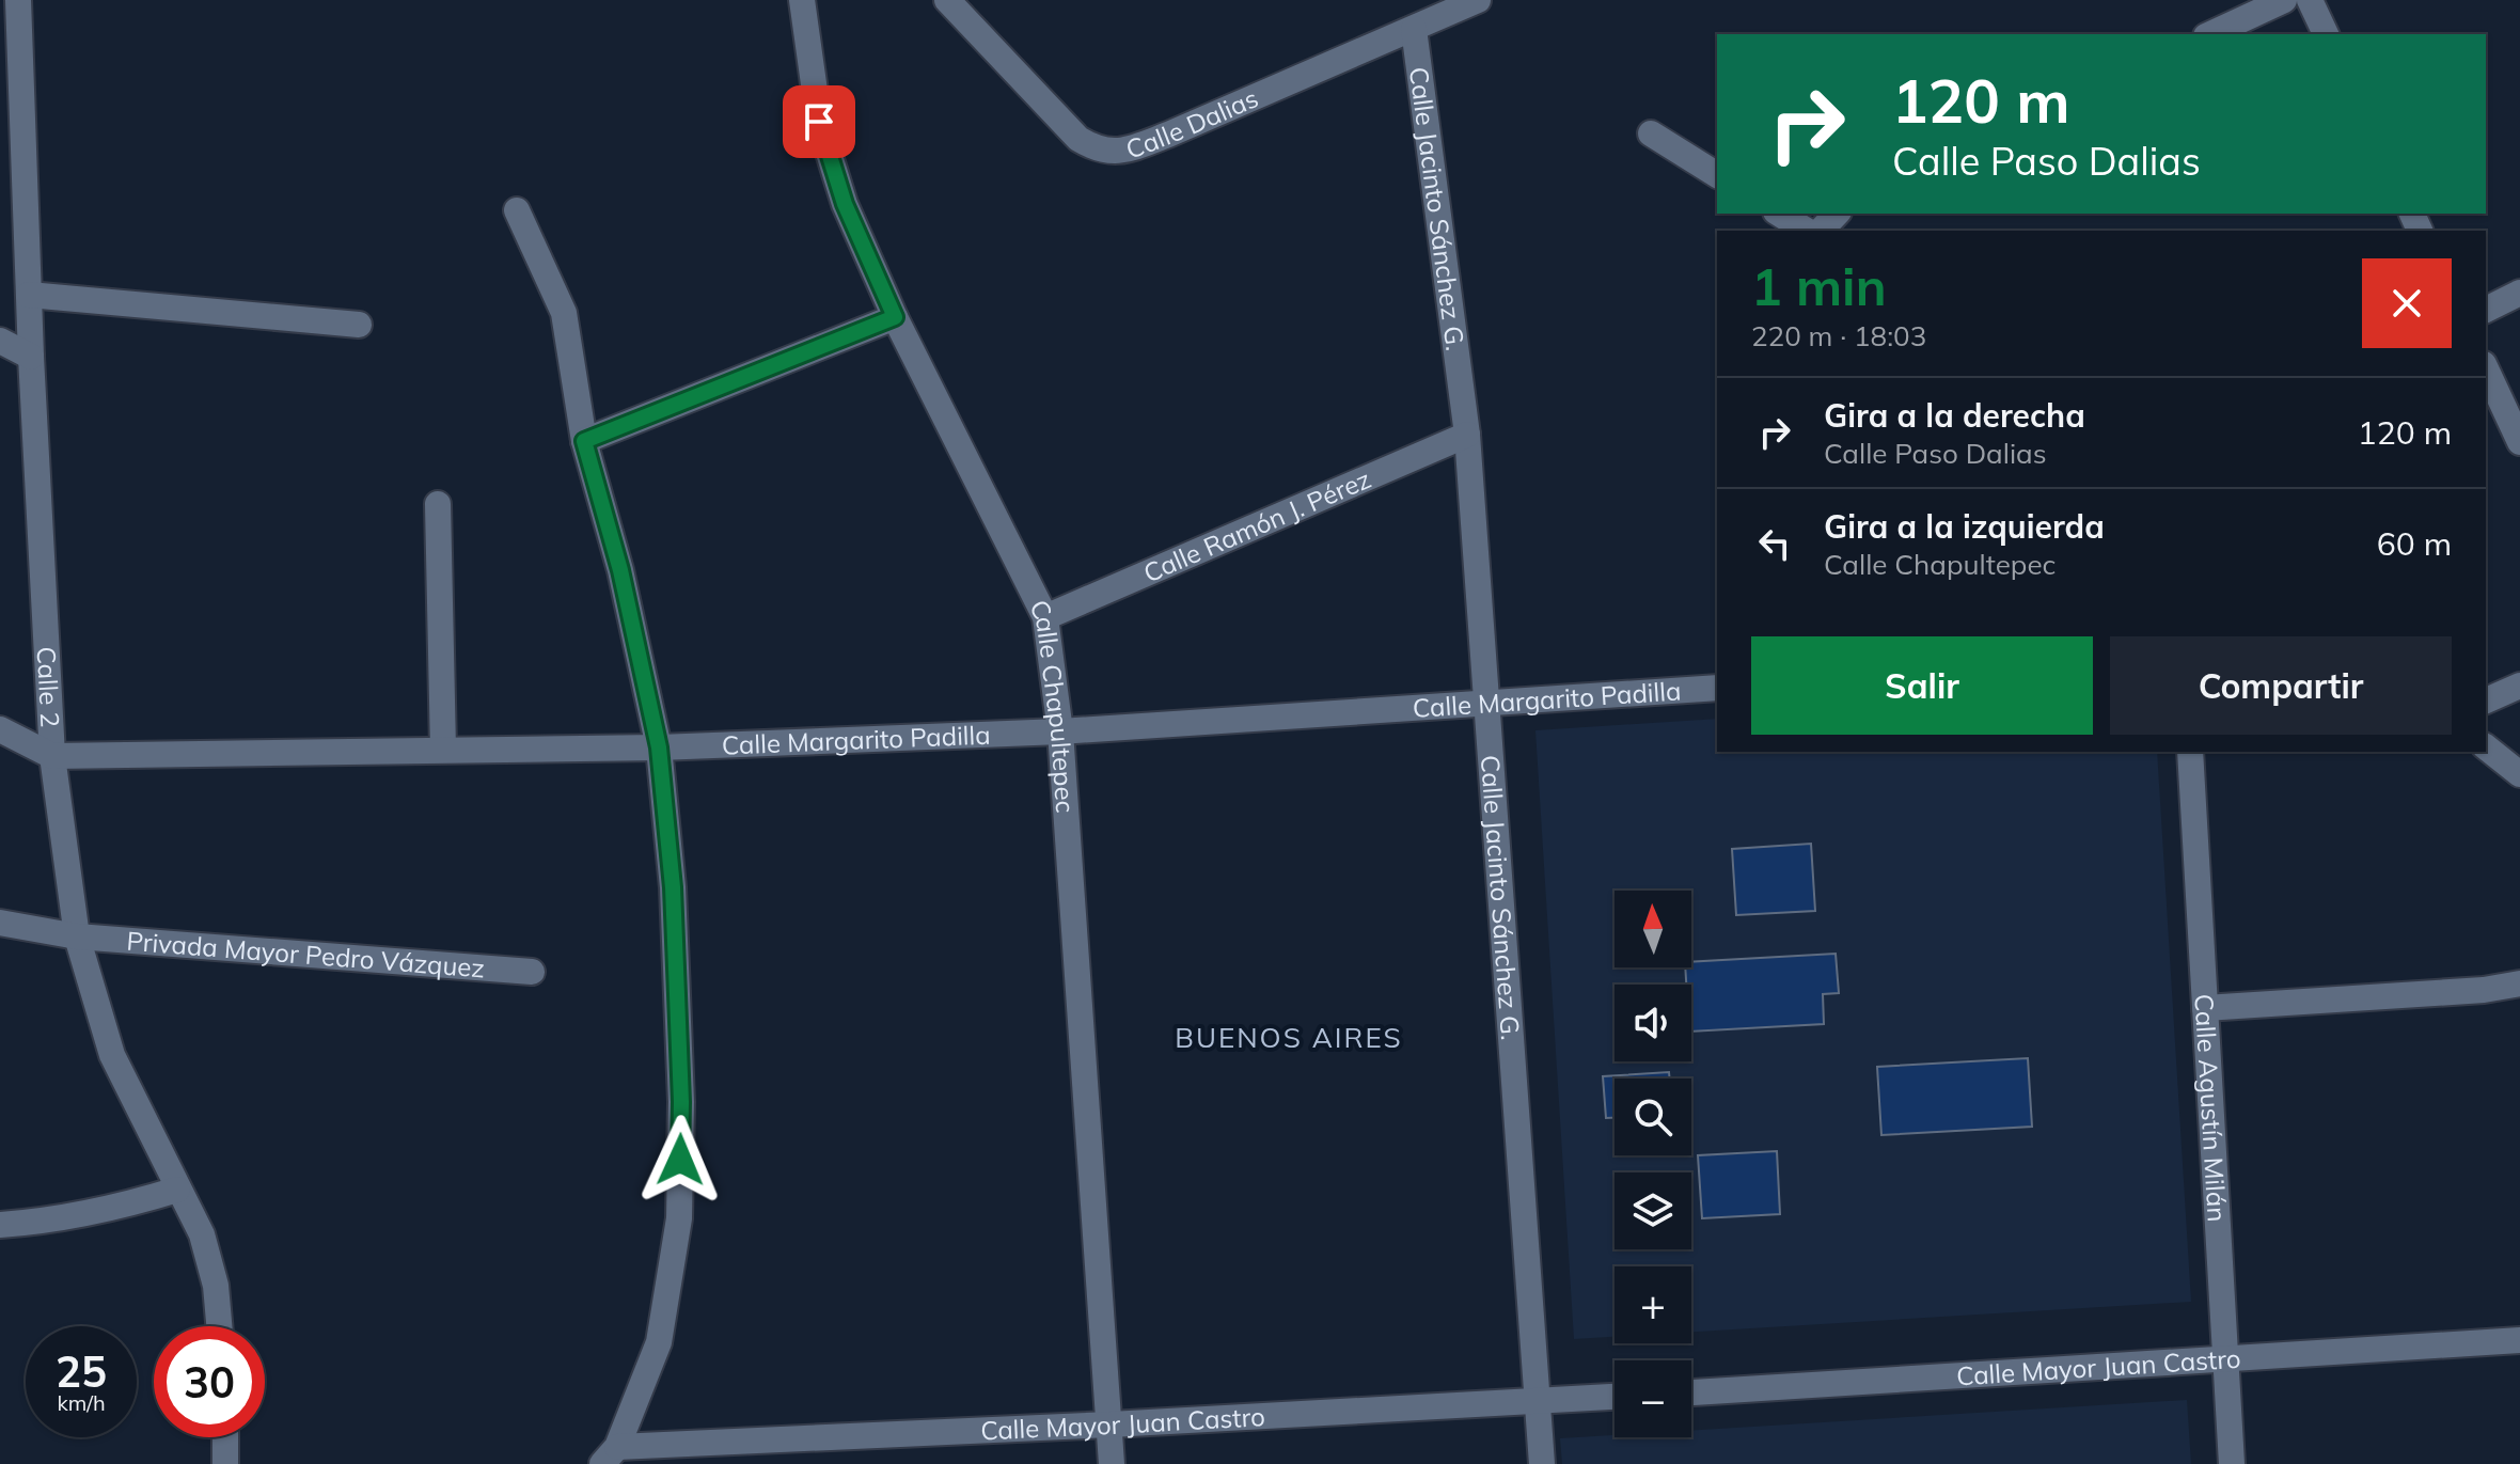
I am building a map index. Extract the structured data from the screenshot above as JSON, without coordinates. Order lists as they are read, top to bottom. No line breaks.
{"streets":{"street":["Calle Dalias","Calle Jacinto Sánchez G.","Calle Ramón J. Pérez","Calle 2","Calle Margarito Padilla","Calle Chapultepec","Privada Mayor Pedro Vázquez","Calle Agustín Milán","Calle Mayor Juan Castro"]},"crossings":[["Calle Dalias","Calle Jacinto Sánchez G."],["Calle Jacinto Sánchez G.","Calle Ramón J. Pérez"],["Calle Jacinto Sánchez G.","Calle Margarito Padilla"],["Calle Jacinto Sánchez G.","Calle Mayor Juan Castro"],["Calle Ramón J. Pérez","Calle Chapultepec"],["Calle 2","Calle Margarito Padilla"],["Calle 2","Privada Mayor Pedro Vázquez"],["Calle Margarito Padilla","Calle Chapultepec"],["Calle Chapultepec","Calle Mayor Juan Castro"],["Calle Agustín Milán","Calle Mayor Juan Castro"]],"districts":["BUENOS AIRES"],"north":"top","page":{"turn":["120 m","Calle Paso Dalias"],"heading":["1 min","220 m · 18:03"],"list":[{"name":"Gira a la derecha","note":"Calle Paso Dalias","value":"120 m"},{"name":"Gira a la izquierda","note":"Calle Chapultepec","value":"60 m"}],"buttons":["Salir","Compartir"],"map_buttons":["+","−"],"speed":"25 km/h","limit":"30"}}
